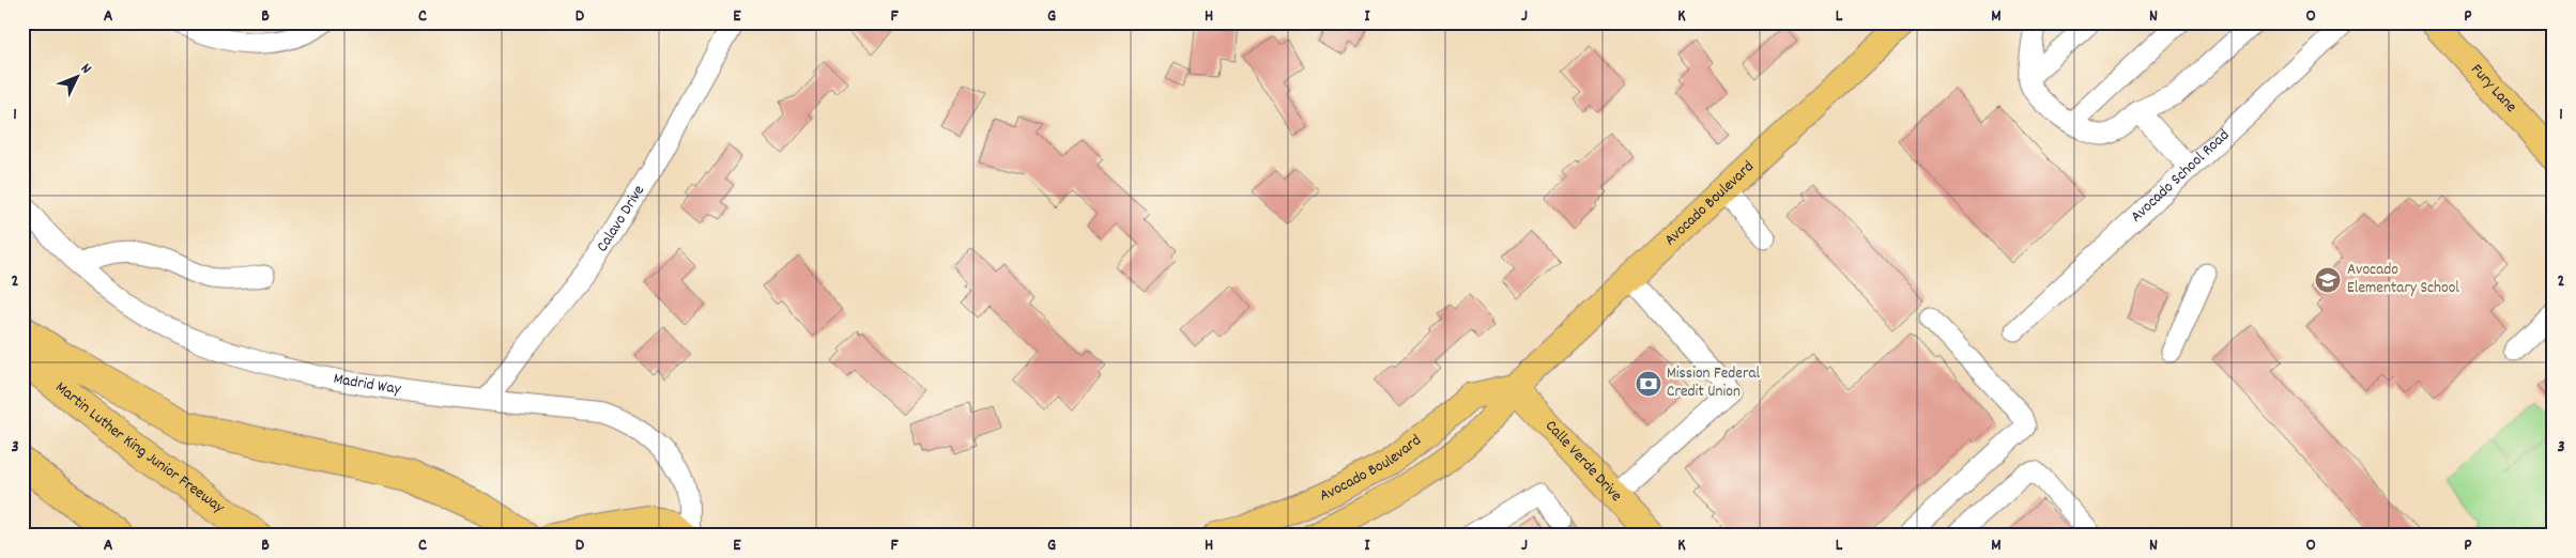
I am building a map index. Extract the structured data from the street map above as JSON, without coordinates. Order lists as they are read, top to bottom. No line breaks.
{"streets":{"highway":["Martin Luther King Junior Freeway"],"main road":["Fury Lane","Avocado Boulevard","Calle Verde Drive"],"street":["Avocado School Road","Calavo Drive","Madrid Way"]},"crossings":[["Avocado Boulevard","Calle Verde Drive"],["Calavo Drive","Madrid Way"]],"places":{"school or university":["Avocado Elementary School"],"bank":["Mission Federal Credit Union"]},"north":"top right","grid":{"columns":["A","B","C","D","E","F","G","H","I","J","K","L","M","N","O","P"],"rows":["1","2","3"]}}
